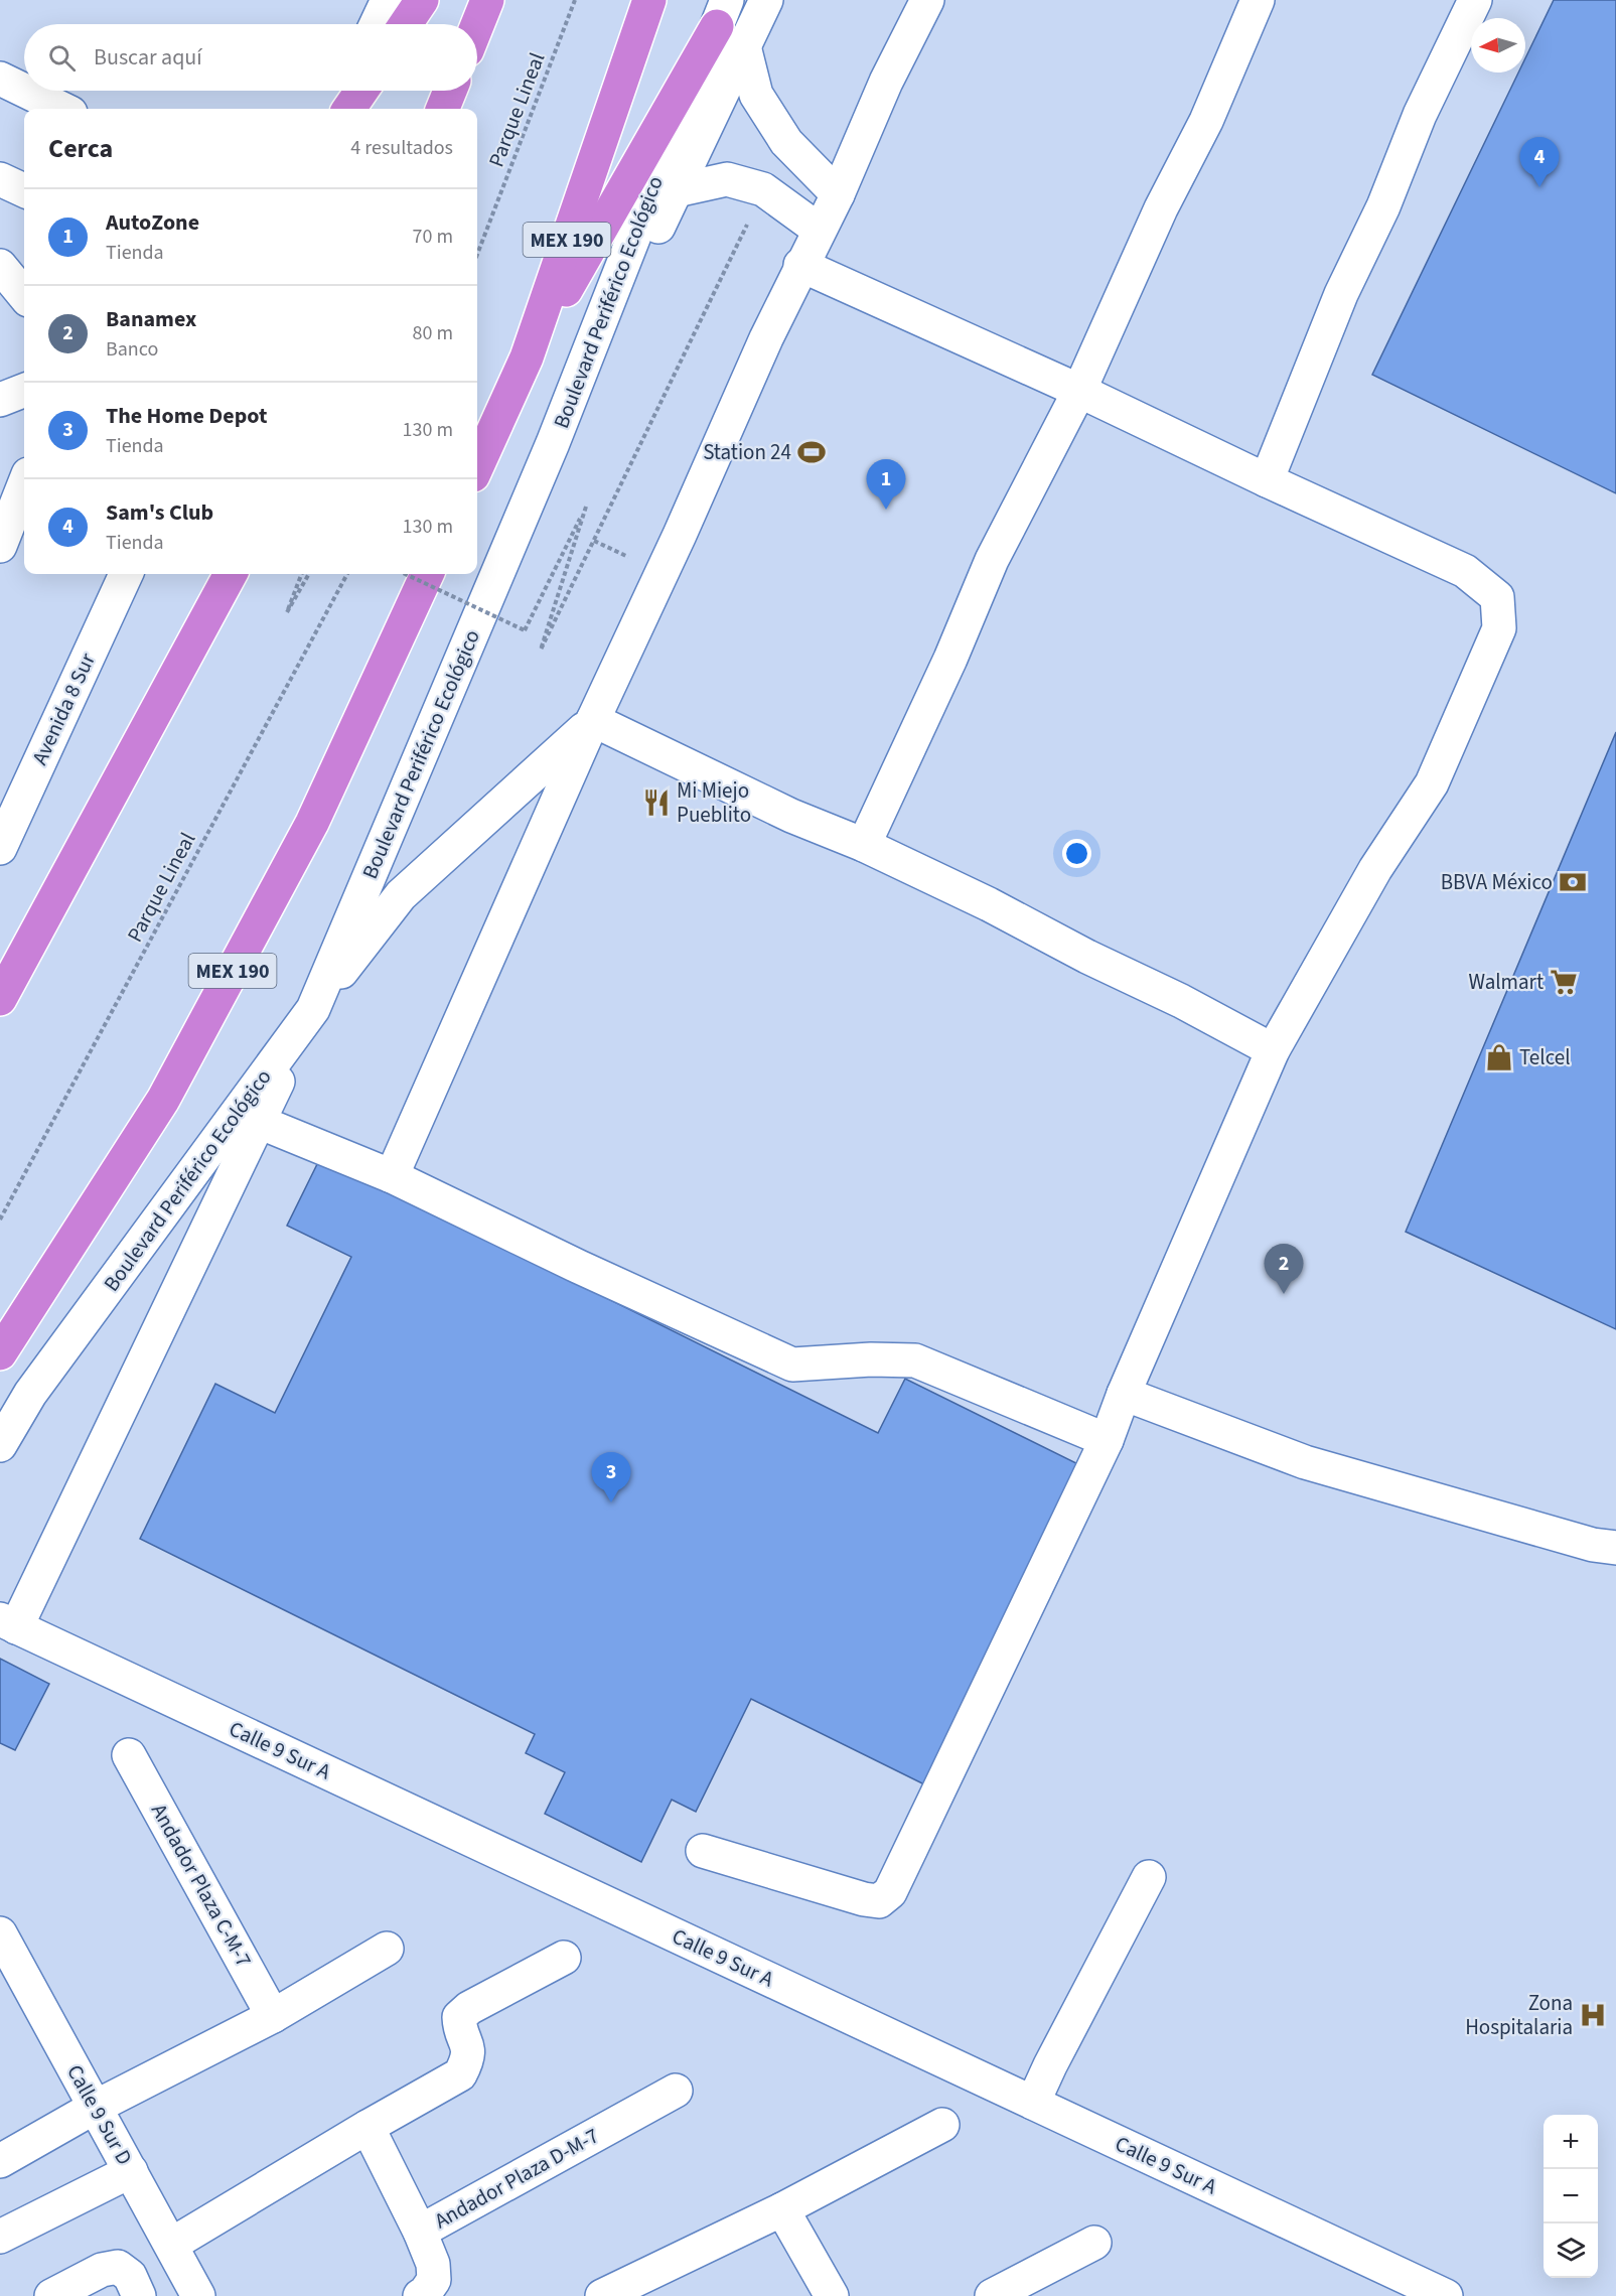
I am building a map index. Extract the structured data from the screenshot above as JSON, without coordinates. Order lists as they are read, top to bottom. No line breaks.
{"streets":{"highway":["MEX 190"],"street":["Boulevard Periférico Ecológico","Avenida 8 Sur","Calle 9 Sur A","Andador Plaza C-M-7","Calle 9 Sur D","Andador Plaza D-M-7"],"path":["Parque Lineal"]},"places":{"sports":["Station 24"],"restaurant":["Mi Miejo Pueblito"],"bank":["BBVA México"],"supermarket":["Walmart"],"shop":["Telcel"],"hospital":["Zona Hospitalaria"]},"north":"left","page":{"search":"Buscar aquí","heading":["Cerca","4 resultados"],"pins":["4","1","2","3"],"list":[{"mark":"1","name":"AutoZone","note":"Tienda","value":"70 m"},{"mark":"2","name":"Banamex","note":"Banco","value":"80 m"},{"mark":"3","name":"The Home Depot","note":"Tienda","value":"130 m"},{"mark":"4","name":"Sam's Club","note":"Tienda","value":"130 m"}],"map_buttons":["+","−"]}}
